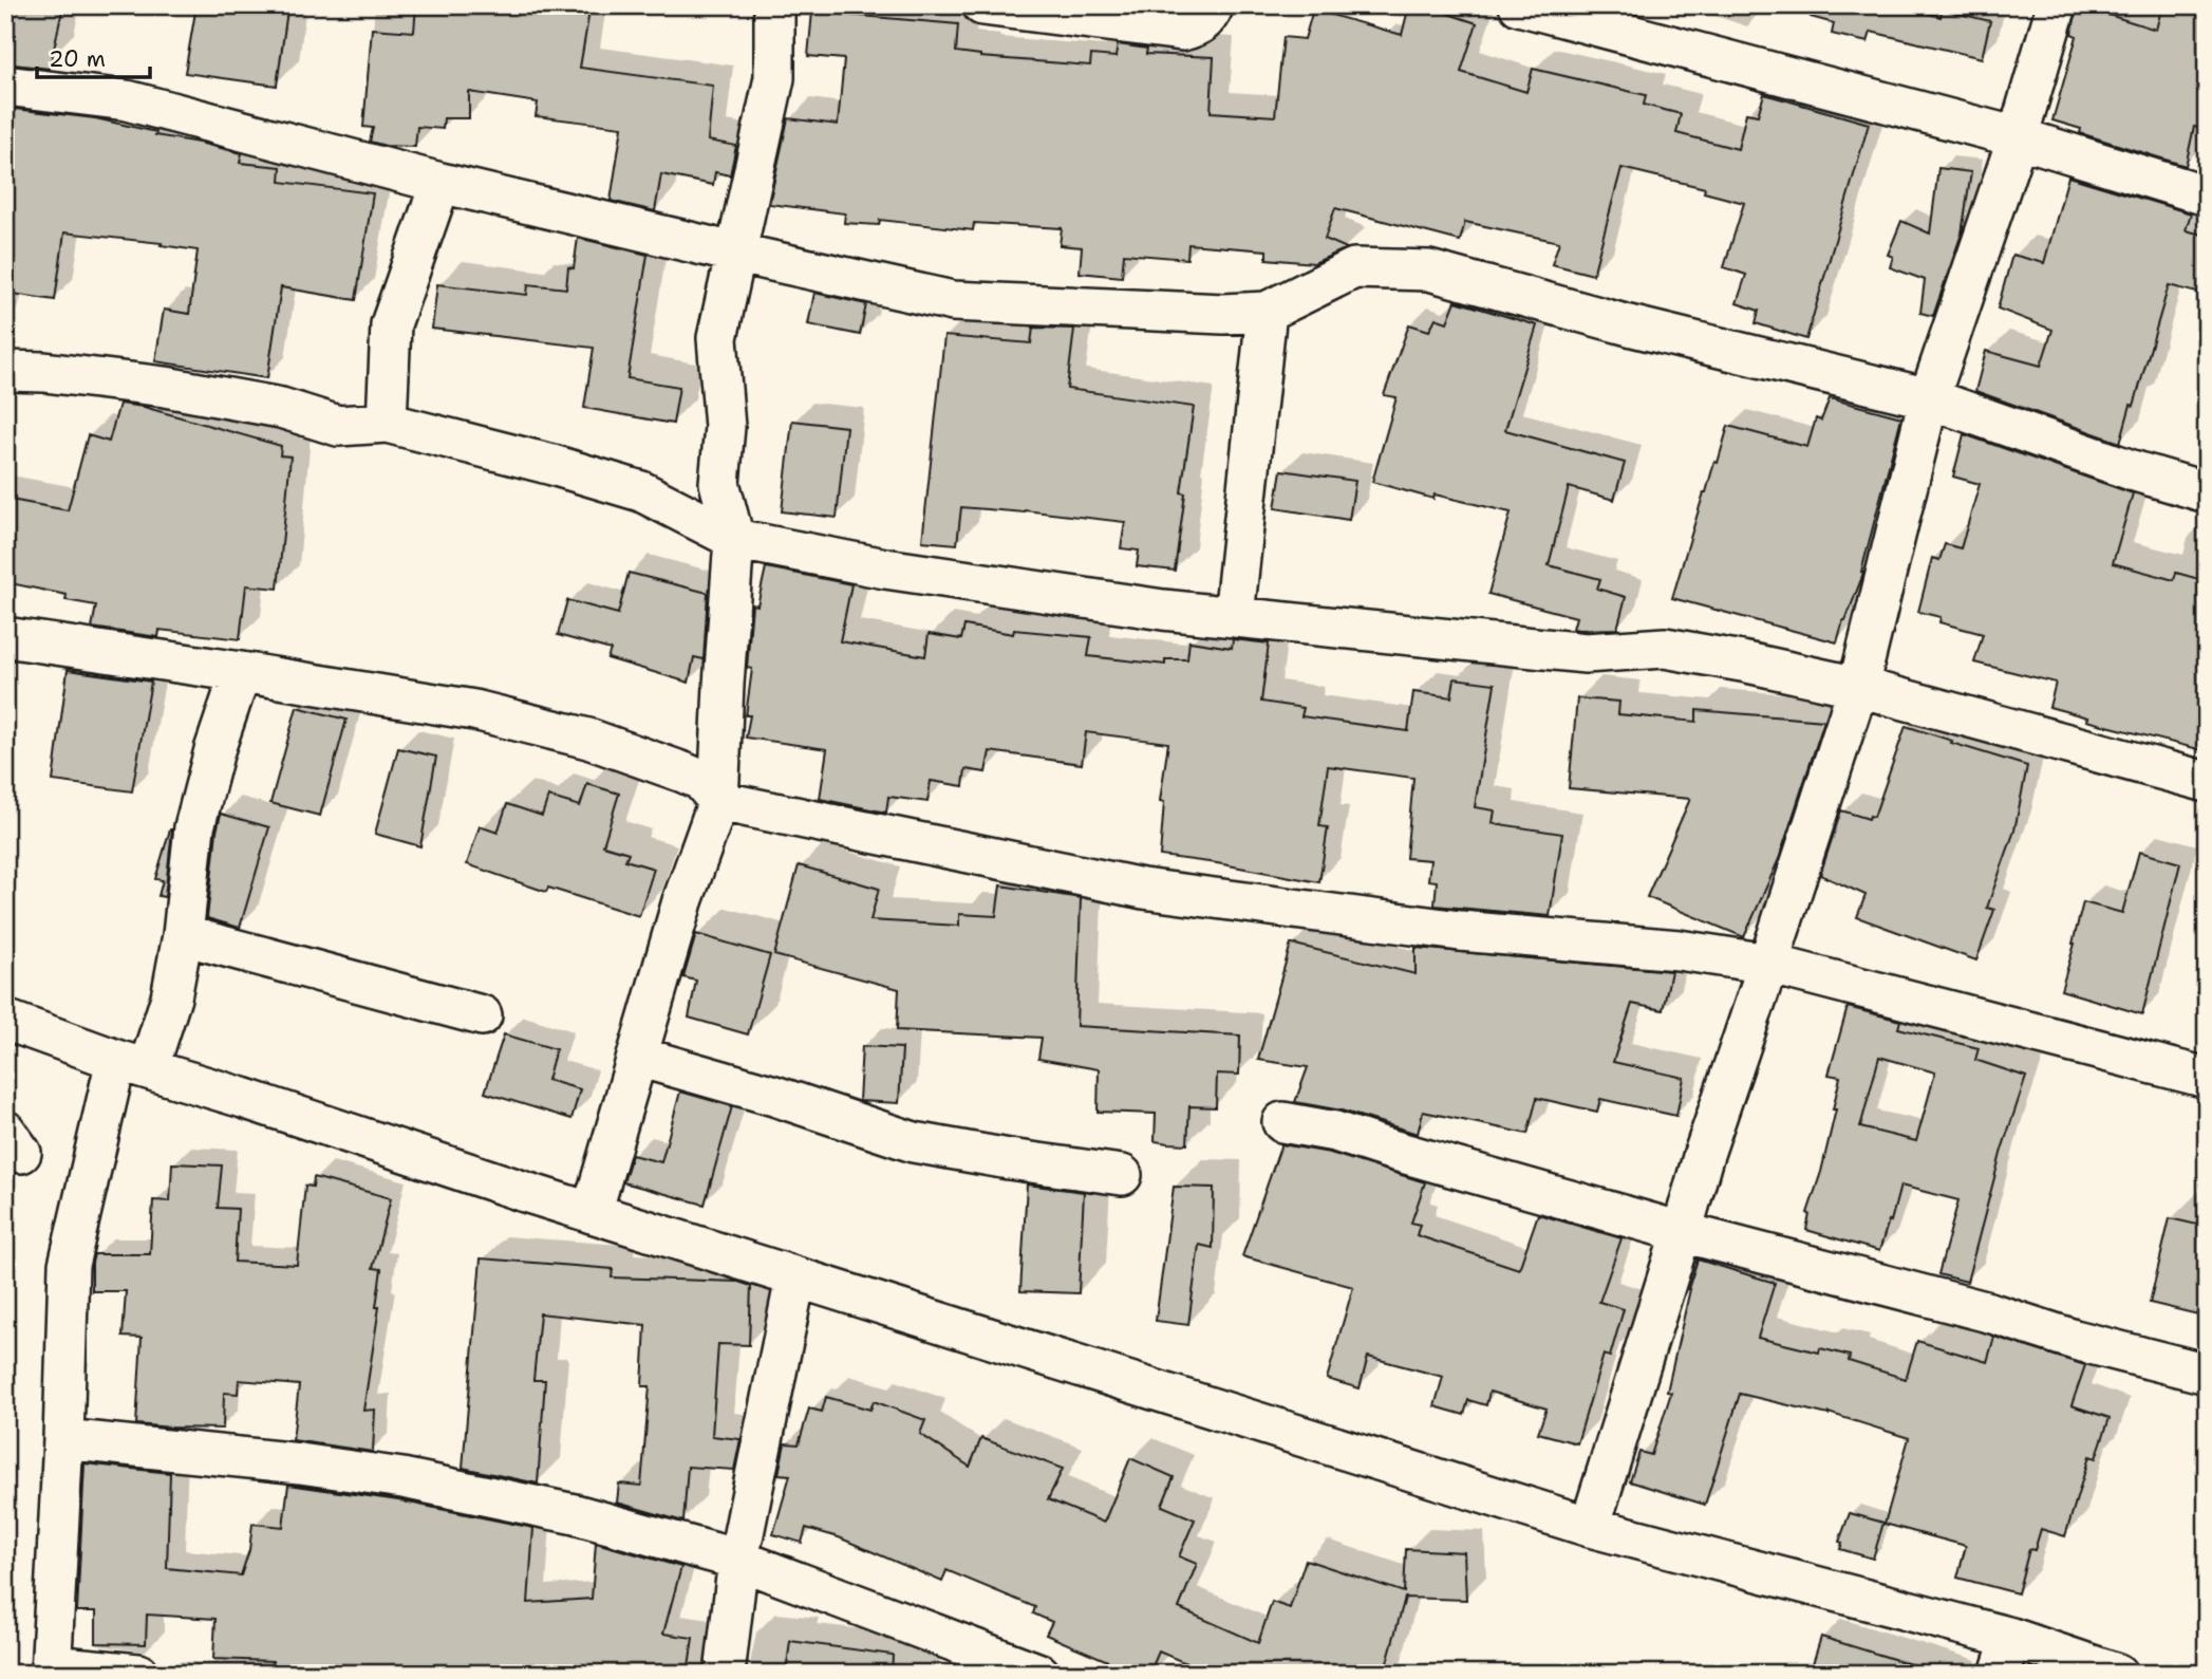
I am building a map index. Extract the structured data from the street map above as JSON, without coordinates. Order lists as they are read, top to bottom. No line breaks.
{"scale_bar":"20 m"}
